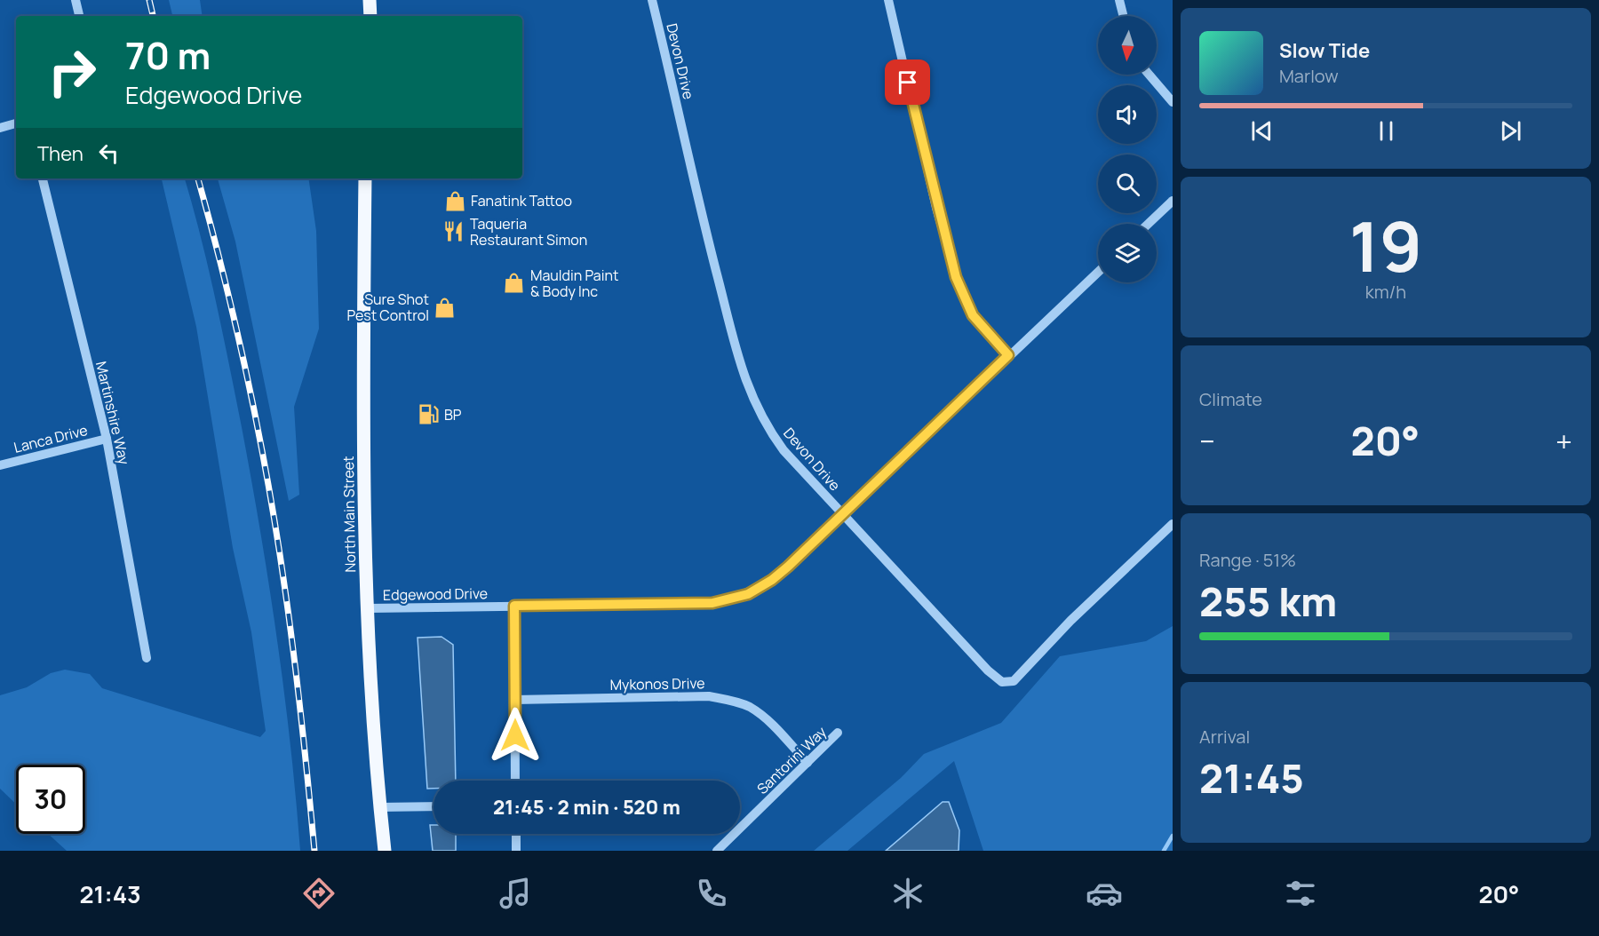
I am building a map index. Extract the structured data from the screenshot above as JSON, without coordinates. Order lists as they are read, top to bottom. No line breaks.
{"streets":{"main road":["North Main Street"],"street":["Devon Drive","Martinshire Way","Lanca Drive","Edgewood Drive","Mykonos Drive","Santorini Way"]},"crossings":[["Devon Drive","Edgewood Drive"],["Martinshire Way","Lanca Drive"],["North Main Street","Edgewood Drive"],["Mykonos Drive","Santorini Way"]],"places":{"shop":["Fanatink Tattoo","Mauldin Paint & Body Inc","Sure Shot Pest Control"],"restaurant":["Taqueria Restaurant Simon"],"fuel station":["BP"]},"north":"bottom","page":{"turn":["70 m","Edgewood Drive"],"song":["Slow Tide","Marlow"],"then":"Then","tile":[["19","km/h"],"Climate",["Range · 51%","255 km"],["Arrival","21:45"]],"heat":["−","20°","+"],"limit":"30","trip":"21:45 · 2 min · 520 m","tabs":["21:43","20°"]}}
